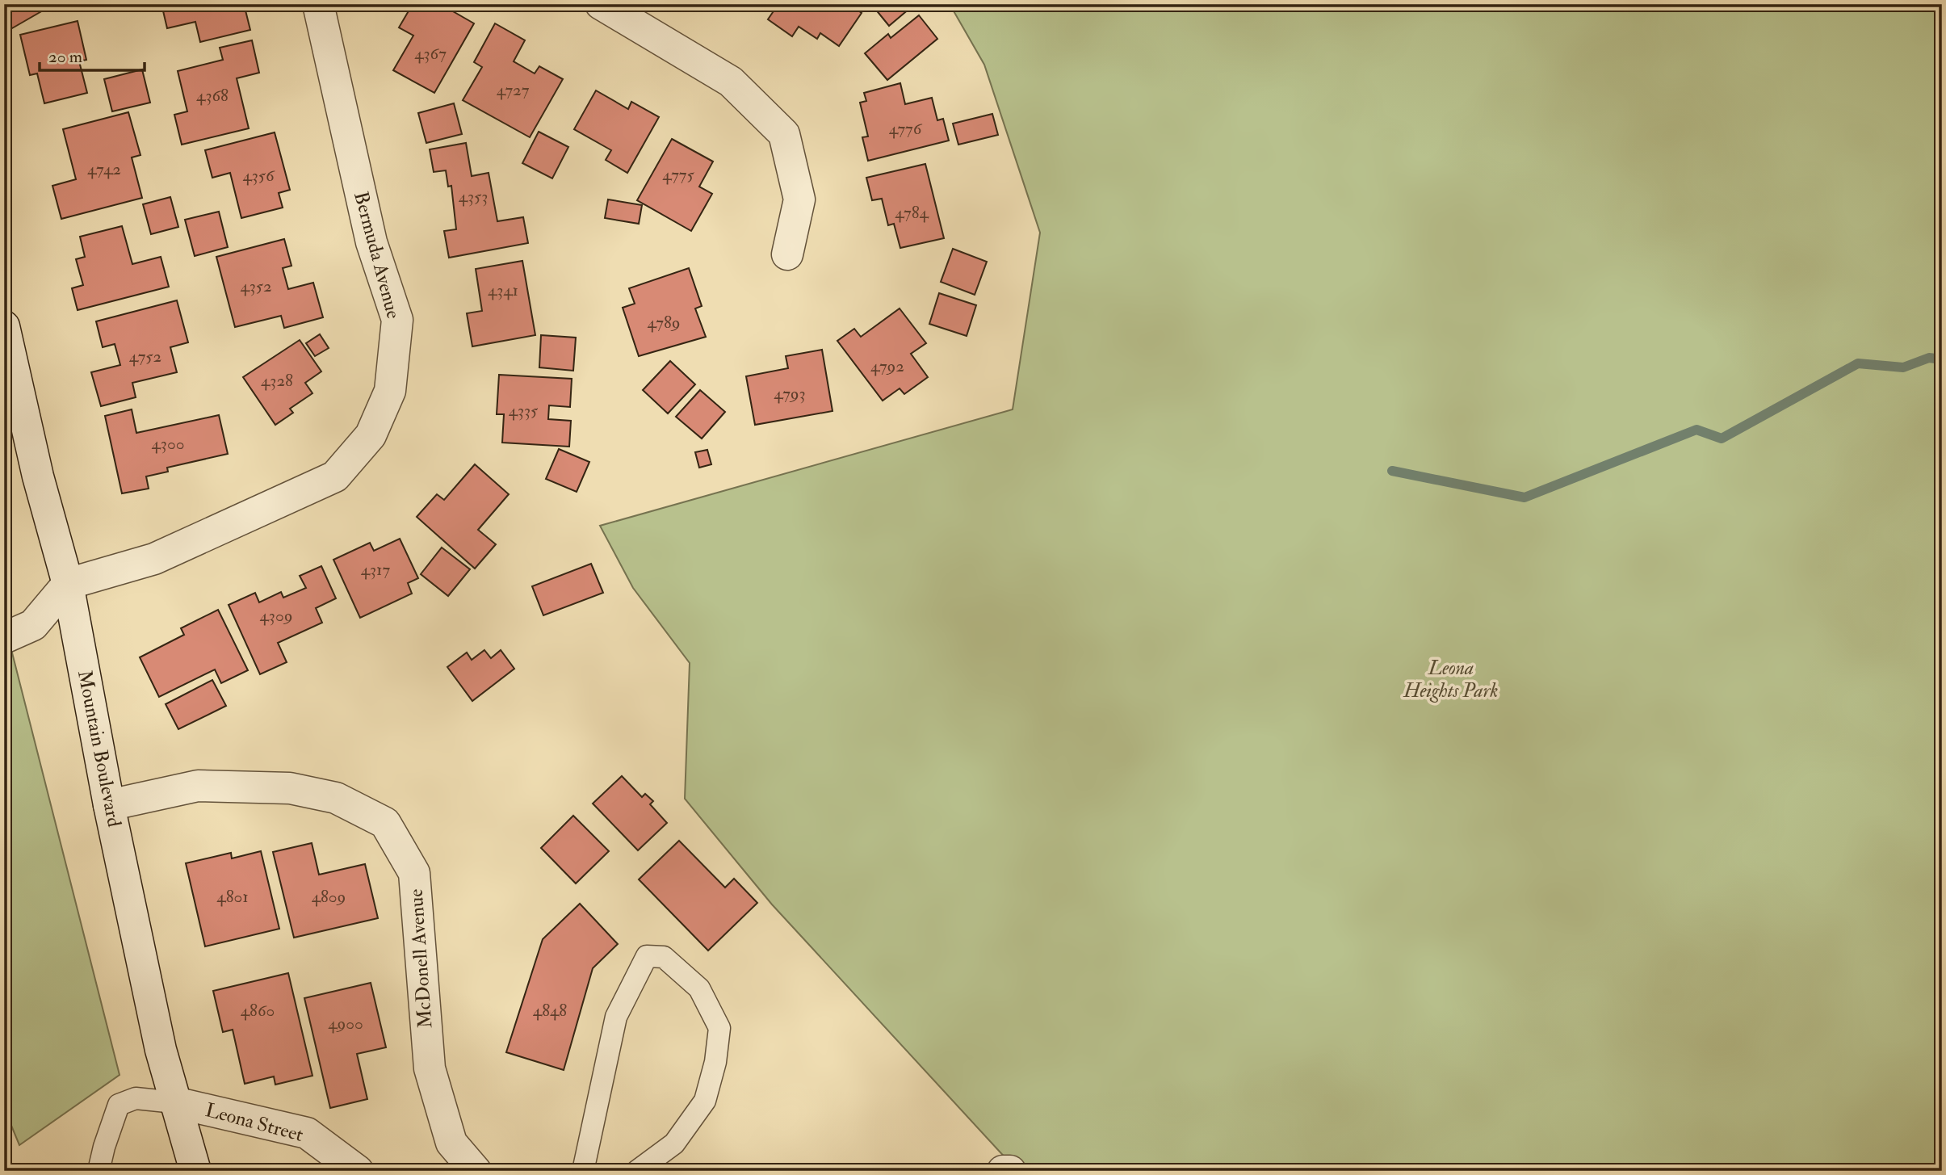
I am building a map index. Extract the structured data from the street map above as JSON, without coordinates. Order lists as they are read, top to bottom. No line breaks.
{"streets":{"street":["Bermuda Avenue","Mountain Boulevard","McDonell Avenue","Leona Street"]},"crossings":[["Bermuda Avenue","Mountain Boulevard"],["Mountain Boulevard","McDonell Avenue"],["Mountain Boulevard","Leona Street"]],"parks":["Leona Heights Park"],"house_numbers":["4367","4727","4368","4776","4742","4775","4356","4353","4784","4352","4341","4789","4752","4792","4328","4793","4335","4300","4317","4309","4801","4809","4860","4848","4900"],"scale_bar":"20 m"}
